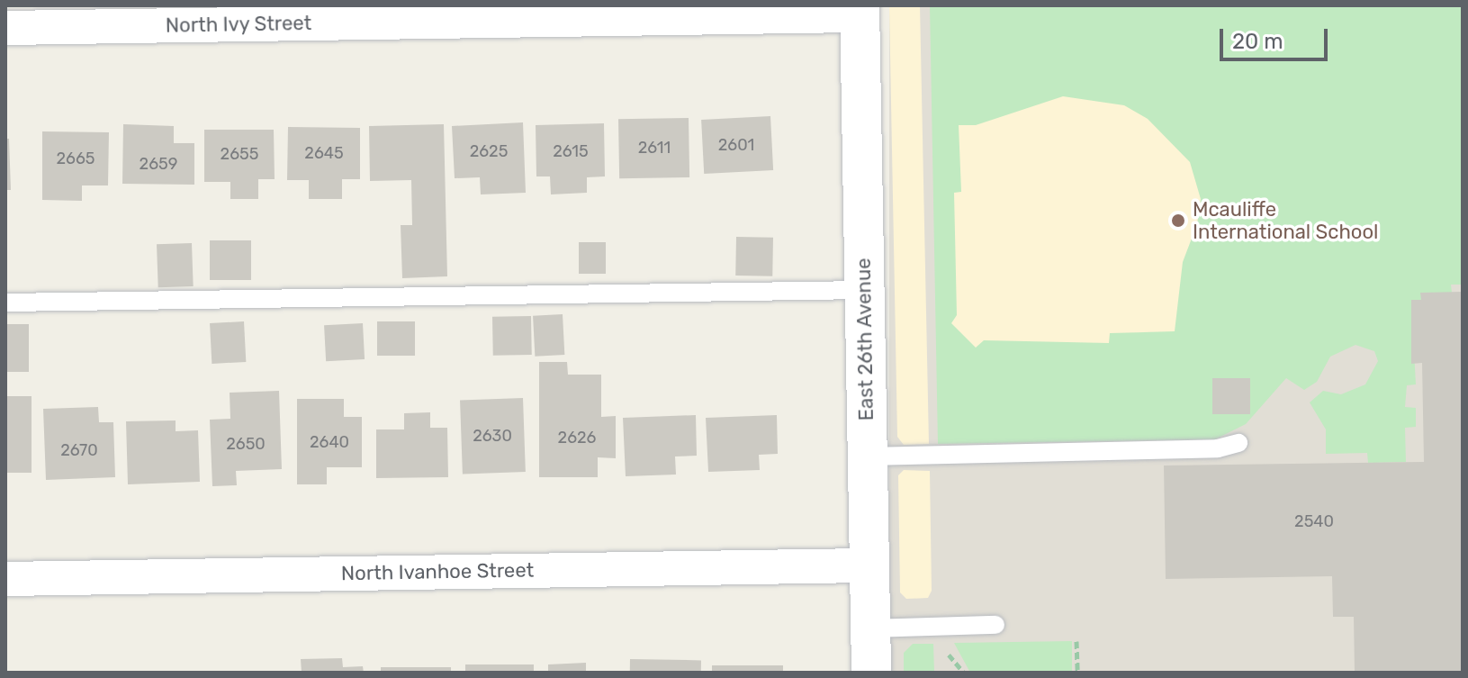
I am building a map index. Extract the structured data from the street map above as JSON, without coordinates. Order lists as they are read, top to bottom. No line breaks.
{"streets":{"street":["North Ivy Street","East 26th Avenue","North Ivanhoe Street"]},"crossings":[["North Ivy Street","East 26th Avenue"],["East 26th Avenue","North Ivanhoe Street"]],"places":["Mcauliffe International School"],"house_numbers":["2601","2611","2625","2615","2645","2655","2665","2659","2630","2626","2640","2650","2670","2540"],"scale_bar":"20 m"}
